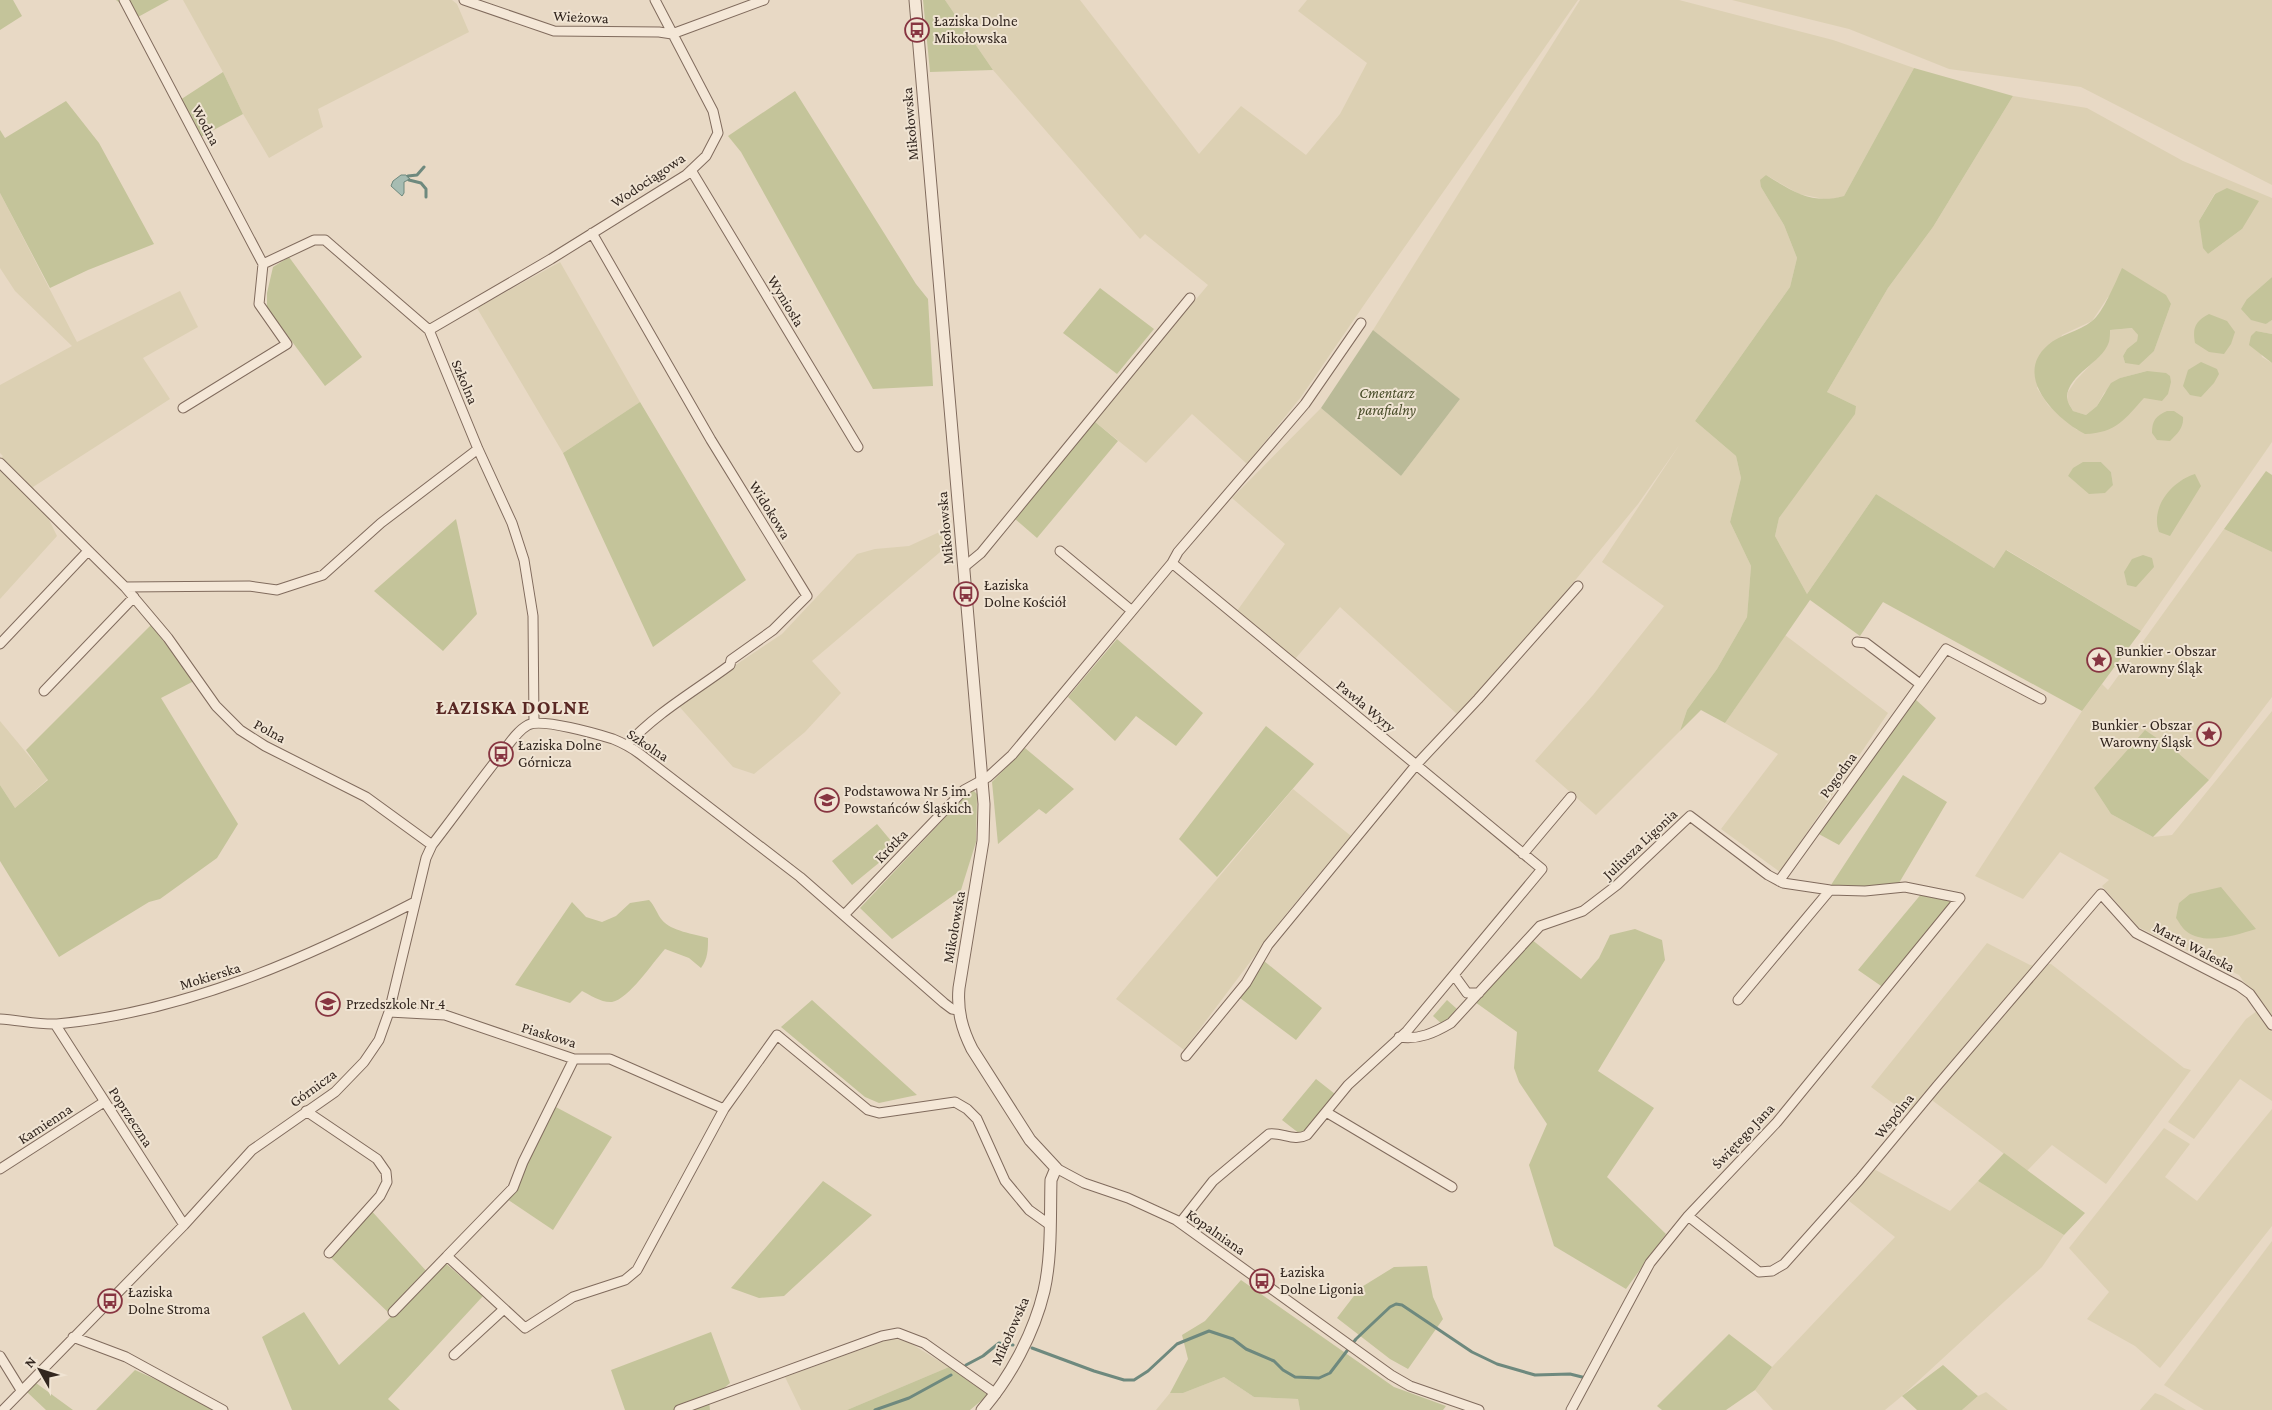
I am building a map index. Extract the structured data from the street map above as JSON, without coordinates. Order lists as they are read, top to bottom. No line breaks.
{"streets":{"street":["Wieżowa","Mikołowska","Wodna","Wodociągowa","Wyniosła","Szkolna","Widokowa","Pawła Wyry","Polna","Pogodna","Juliusza Ligonia","Krótka","Marta Waleska","Mokierska","Piaskowa","Górnicza","Wspólna","Poprzeczna","Kamienna","Świętego Jana","Kopalniana"]},"crossings":[["Wieżowa","Wodociągowa"],["Mikołowska","Szkolna"],["Mikołowska","Krótka"],["Mikołowska","Kopalniana"],["Wodociągowa","Wyniosła"],["Wodociągowa","Szkolna"],["Wodociągowa","Widokowa"],["Szkolna","Widokowa"],["Szkolna","Krótka"],["Szkolna","Górnicza"],["Pawła Wyry","Krótka"],["Polna","Górnicza"],["Pogodna","Juliusza Ligonia"],["Juliusza Ligonia","Świętego Jana"],["Marta Waleska","Wspólna"],["Mokierska","Górnicza"],["Mokierska","Poprzeczna"],["Piaskowa","Górnicza"],["Górnicza","Poprzeczna"],["Wspólna","Świętego Jana"],["Poprzeczna","Kamienna"]],"districts":["ŁAZISKA DOLNE"],"parks":["Cmentarz parafialny"],"places":{"bus stop":["Łaziska Dolne Mikołowska","Łaziska Dolne Kościół","Łaziska Dolne Górnicza","Łaziska Dolne Ligonia","Łaziska Dolne Stroma"],"place":["Bunkier - Obszar Warowny Śląk","Bunkier - Obszar Warowny Śląsk"],"school or university":["Podstawowa Nr 5 im. Powstańców Śląskich","Przedszkole Nr 4"]},"north":"top left"}
